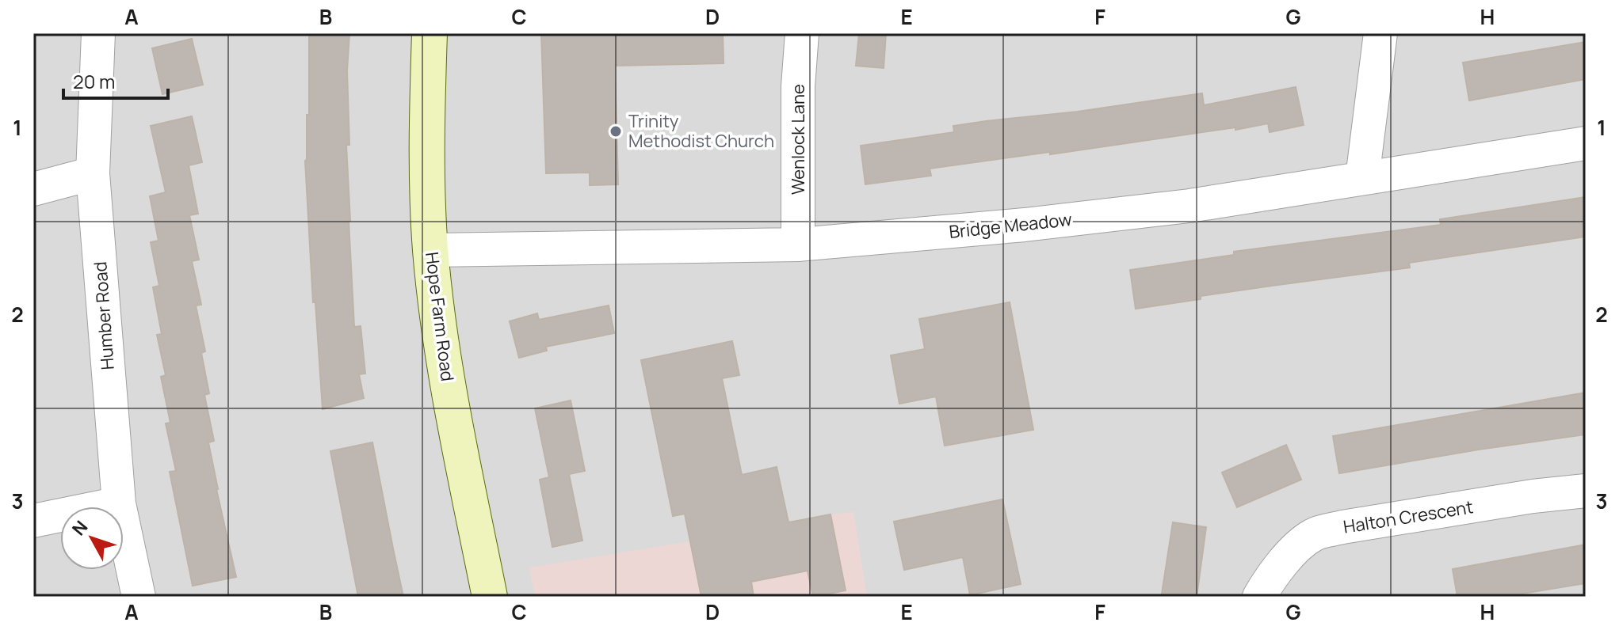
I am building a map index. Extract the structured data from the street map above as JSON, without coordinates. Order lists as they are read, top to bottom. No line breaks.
{"streets":{"street":["Wenlock Lane","Bridge Meadow","Humber Road","Hope Farm Road","Halton Crescent"]},"crossings":[["Wenlock Lane","Bridge Meadow"],["Bridge Meadow","Hope Farm Road"]],"places":["Trinity Methodist Church"],"scale_bar":"20 m","north":"top left","grid":{"columns":["A","B","C","D","E","F","G","H"],"rows":["1","2","3"]}}
